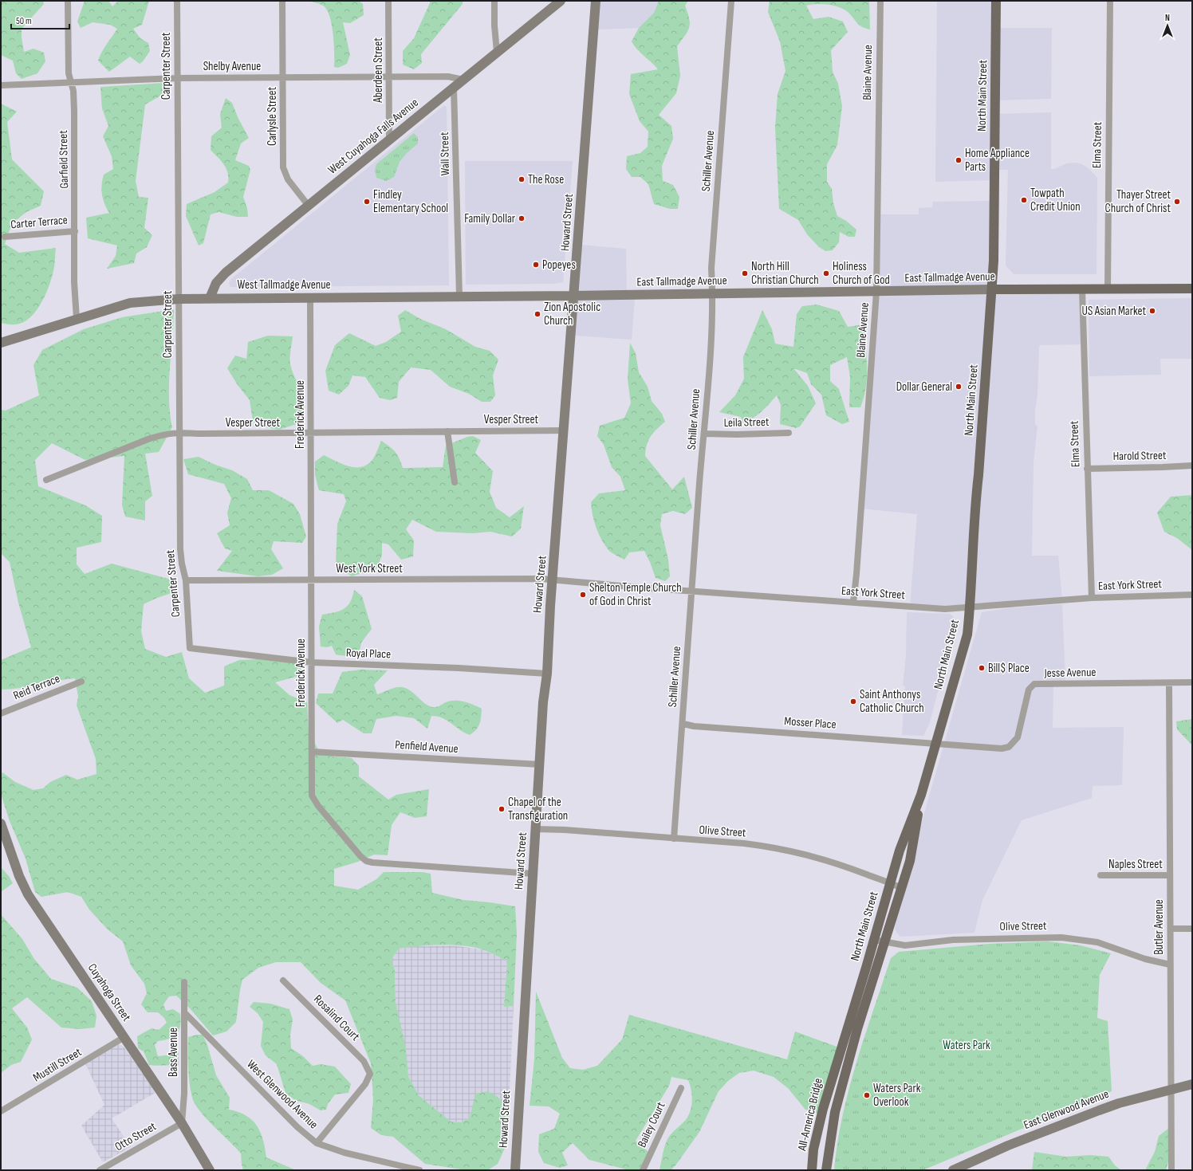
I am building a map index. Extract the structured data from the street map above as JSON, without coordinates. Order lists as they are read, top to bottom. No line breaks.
{"streets":{"main road":["North Main Street","West Cuyahoga Falls Avenue","Howard Street","East Tallmadge Avenue","West Tallmadge Avenue","Cuyahoga Street","East Glenwood Avenue","All-America Bridge"],"street":["Carpenter Street","Shelby Avenue","Aberdeen Street","Blaine Avenue","Carlysle Street","Elma Street","Wall Street","Garfield Street","Schiller Avenue","Carter Terrace","Frederick Avenue","Vesper Street","Leila Street","Harold Street","West York Street","East York Street","Royal Place","Jesse Avenue","Reid Terrace","Mosser Place","Penfield Avenue","Olive Street","Naples Street","Butler Avenue","Rosalind Court","Bass Avenue","Mustill Street","West Glenwood Avenue","Bailey Court","Otto Street"]},"crossings":[["Carpenter Street","Shelby Avenue"],["Carpenter Street","West Tallmadge Avenue"],["Carpenter Street","Vesper Street"],["Carpenter Street","West York Street"],["Carpenter Street","Royal Place"],["Shelby Avenue","Aberdeen Street"],["Shelby Avenue","Carlysle Street"],["Shelby Avenue","West Cuyahoga Falls Avenue"],["Shelby Avenue","Garfield Street"],["Aberdeen Street","West Cuyahoga Falls Avenue"],["Blaine Avenue","East Tallmadge Avenue"],["Blaine Avenue","East York Street"],["North Main Street","East Tallmadge Avenue"],["North Main Street","East York Street"],["North Main Street","Jesse Avenue"],["North Main Street","Mosser Place"],["North Main Street","Olive Street"],["North Main Street","All-America Bridge"],["Carlysle Street","West Cuyahoga Falls Avenue"],["West Cuyahoga Falls Avenue","Wall Street"],["West Cuyahoga Falls Avenue","West Tallmadge Avenue"],["Elma Street","East Tallmadge Avenue"],["Elma Street","Harold Street"],["Elma Street","East York Street"],["Wall Street","West Tallmadge Avenue"],["Garfield Street","Carter Terrace"],["Garfield Street","West Tallmadge Avenue"],["Schiller Avenue","East Tallmadge Avenue"],["Schiller Avenue","Leila Street"],["Schiller Avenue","East York Street"],["Schiller Avenue","Mosser Place"],["Schiller Avenue","Olive Street"],["Howard Street","East Tallmadge Avenue"],["Howard Street","West Tallmadge Avenue"],["Howard Street","Frederick Avenue"],["Howard Street","Vesper Street"],["Howard Street","West York Street"],["Howard Street","East York Street"],["Howard Street","Royal Place"],["Howard Street","Penfield Avenue"],["Howard Street","Olive Street"],["East Tallmadge Avenue","West Tallmadge Avenue"],["West Tallmadge Avenue","Frederick Avenue"],["Frederick Avenue","Vesper Street"],["Frederick Avenue","West York Street"],["Frederick Avenue","Royal Place"],["Frederick Avenue","Penfield Avenue"],["West York Street","East York Street"],["Jesse Avenue","Mosser Place"],["Jesse Avenue","Butler Avenue"],["Olive Street","Butler Avenue"],["Naples Street","Butler Avenue"],["Butler Avenue","East Glenwood Avenue"],["Cuyahoga Street","Bass Avenue"],["Cuyahoga Street","Mustill Street"],["Cuyahoga Street","Otto Street"],["Rosalind Court","West Glenwood Avenue"],["Bass Avenue","West Glenwood Avenue"],["Bass Avenue","Otto Street"]],"parks":["Waters Park"],"places":["Home Appliance Parts","The Rose","Towpath Credit Union","Findley Elementary School","Thayer Street Church of Christ","Family Dollar","Popeyes","North Hill Christian Church","Holiness Church of God","US Asian Market","Zion Apostolic Church","Dollar General","Shelton Temple Church of God in Christ","Bill$ Place","Saint Anthonys Catholic Church","Chapel of the Transfiguration","Waters Park Overlook"],"scale_bar":"50 m","north":"top"}
